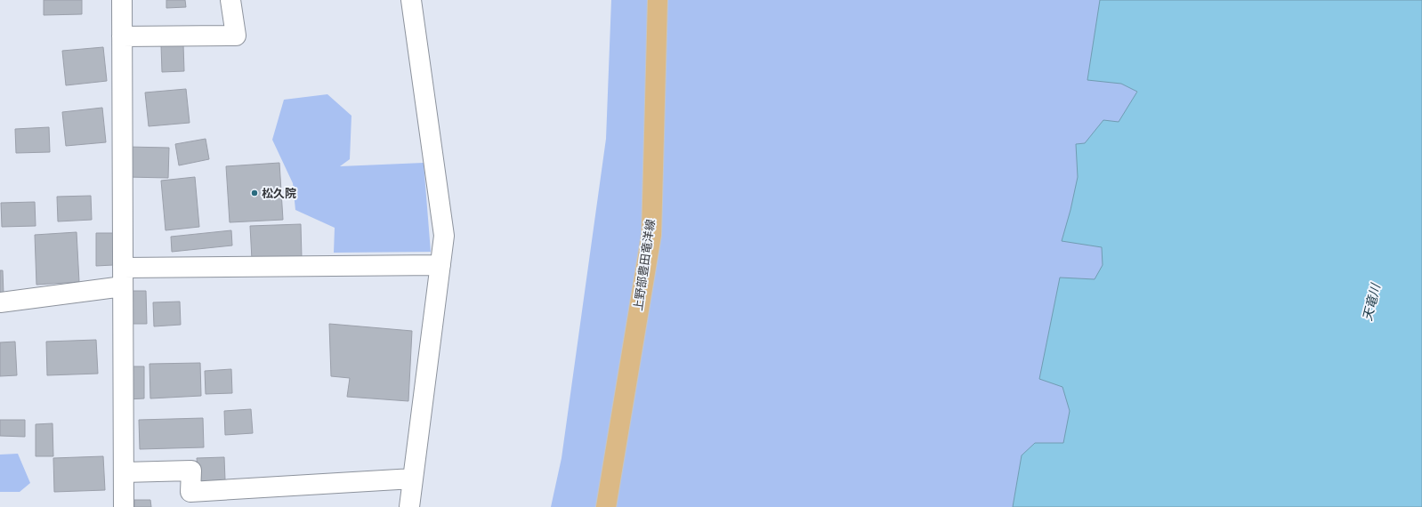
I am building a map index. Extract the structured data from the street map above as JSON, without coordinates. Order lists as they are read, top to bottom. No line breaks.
{"streets":{"main road":["上野部豊田竜洋線"]},"water":["天竜川"],"places":["松久院"]}
